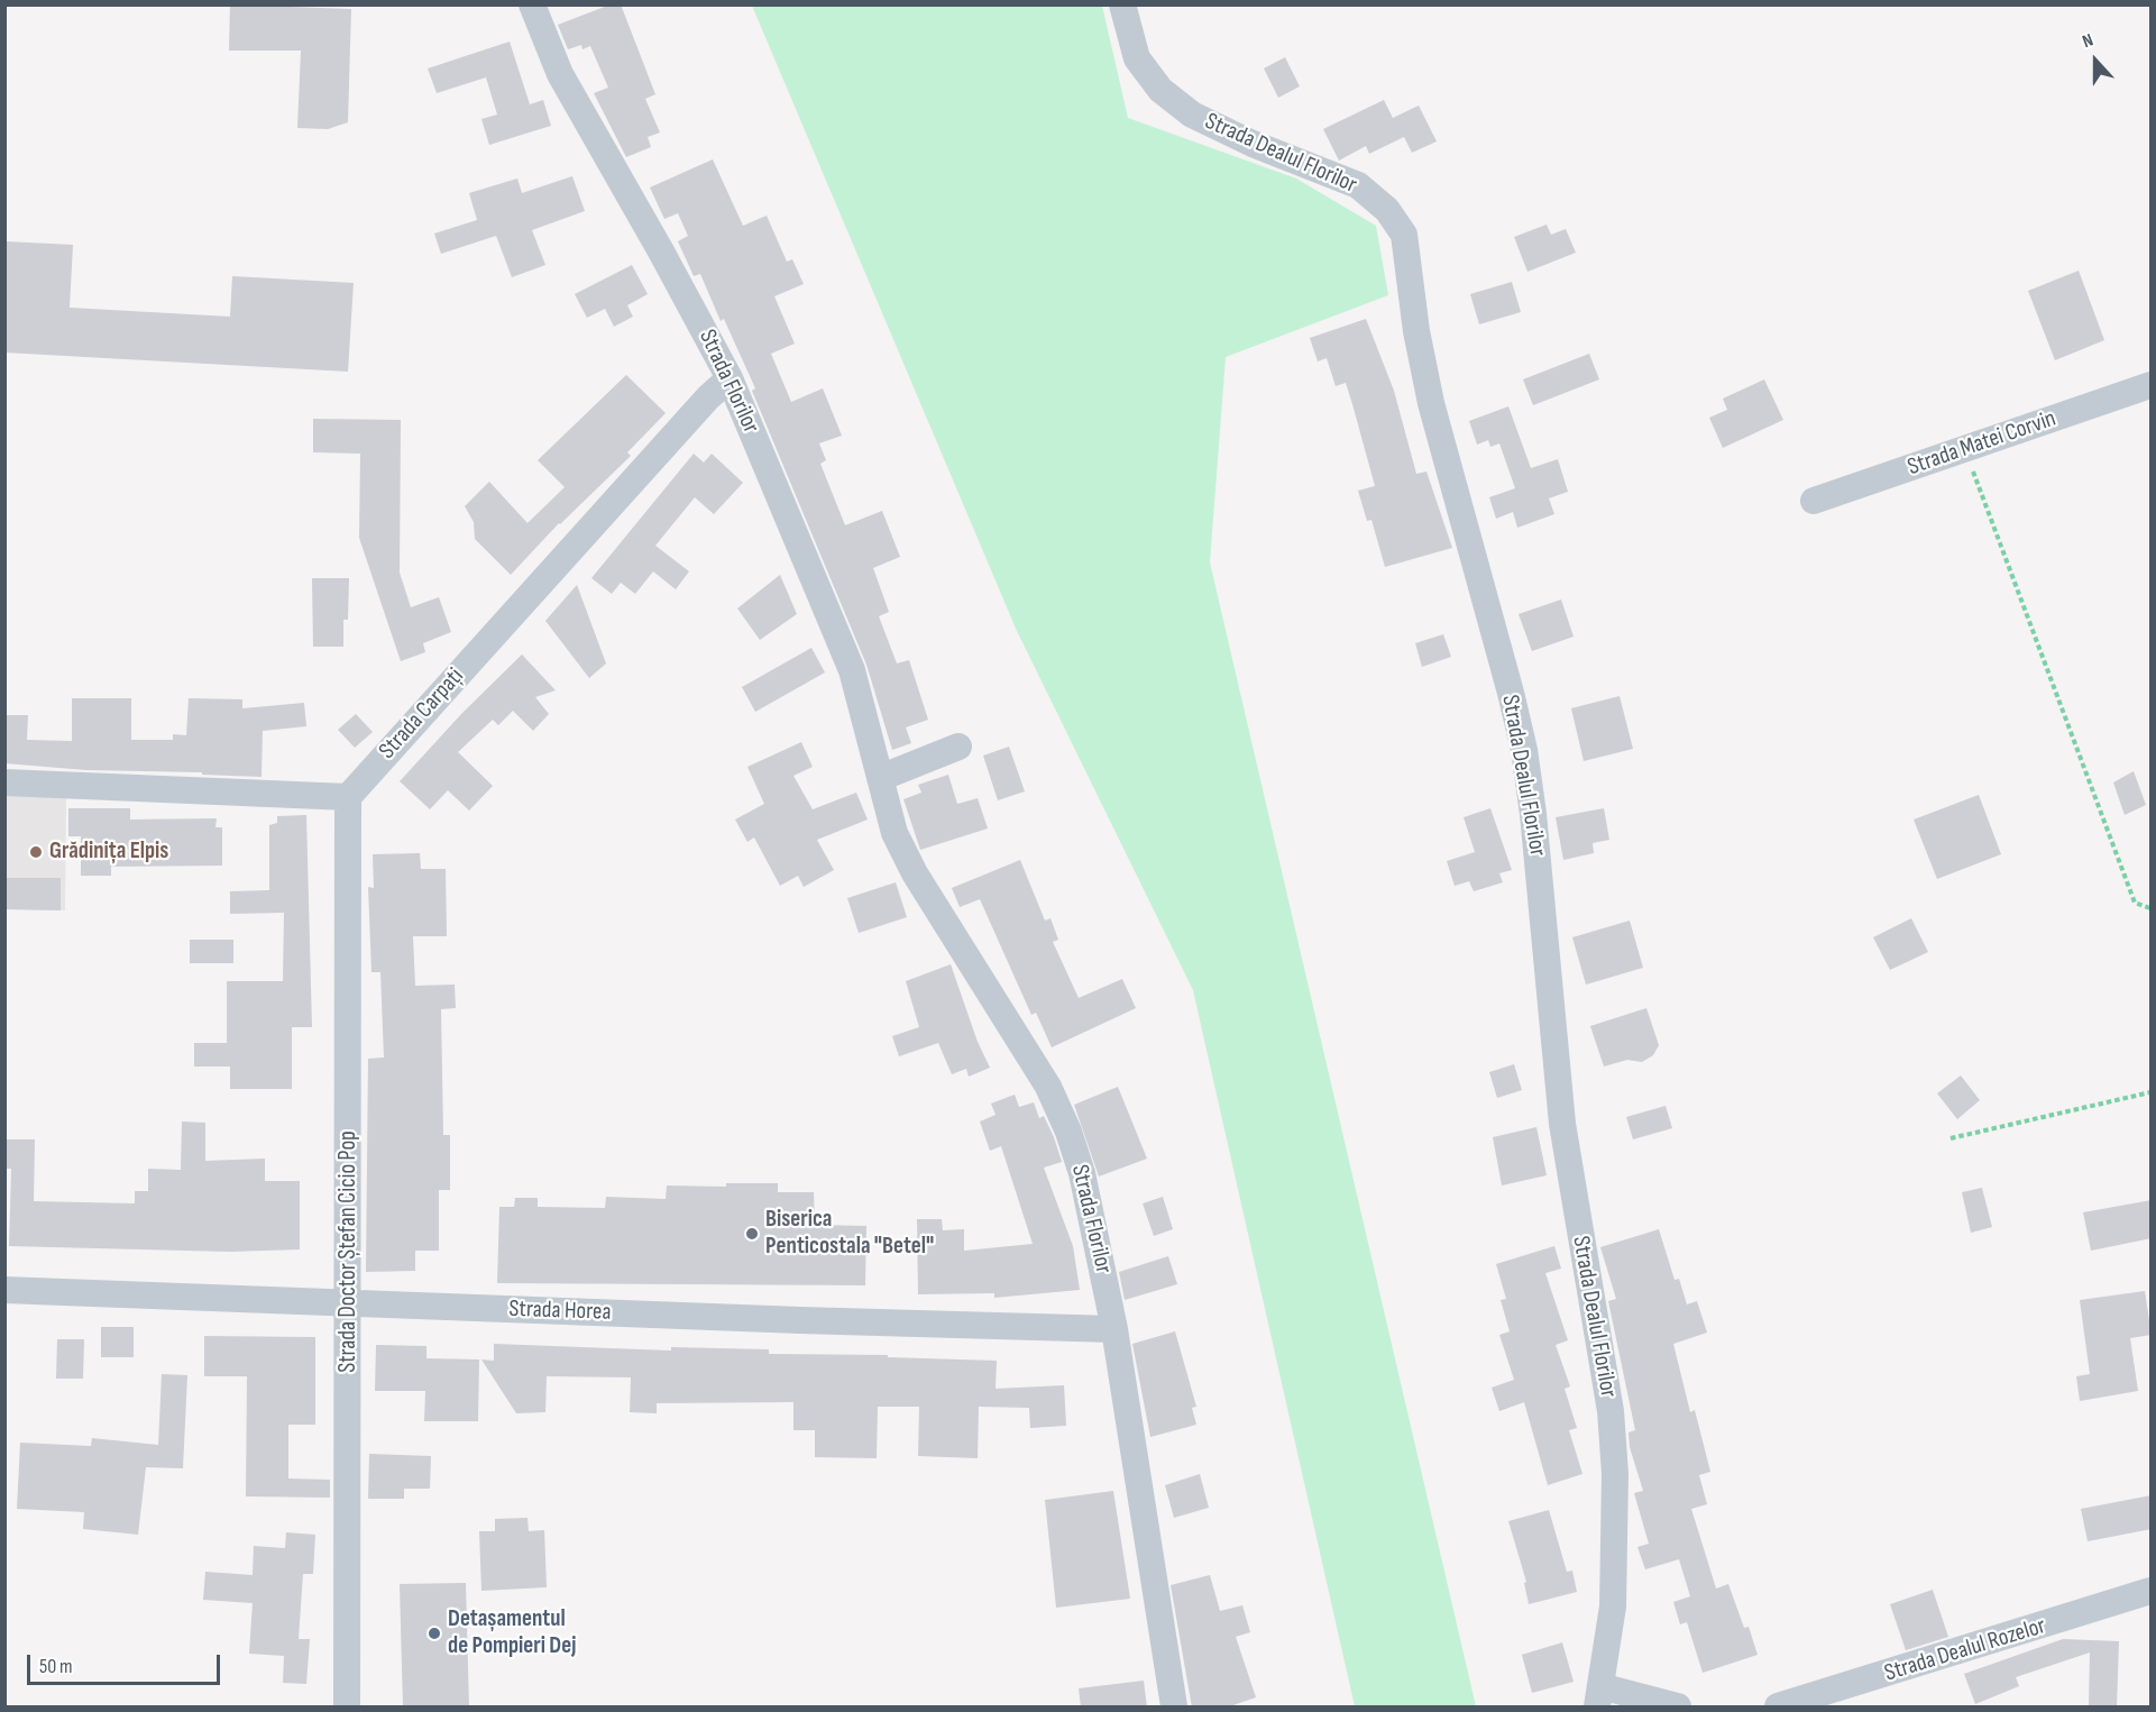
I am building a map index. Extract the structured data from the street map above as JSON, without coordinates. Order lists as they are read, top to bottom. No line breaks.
{"streets":{"street":["Strada Dealul Florilor","Strada Florilor","Strada Matei Corvin","Strada Carpați","Strada Doctor Ștefan Cicio Pop","Strada Horea","Strada Dealul Rozelor"]},"crossings":[["Strada Florilor","Strada Carpați"],["Strada Florilor","Strada Horea"],["Strada Carpați","Strada Doctor Ștefan Cicio Pop"],["Strada Doctor Ștefan Cicio Pop","Strada Horea"]],"places":["Grădinița Elpis","Biserica Penticostala \"Betel\"","Detașamentul de Pompieri Dej"],"scale_bar":"50 m","north":"top"}
